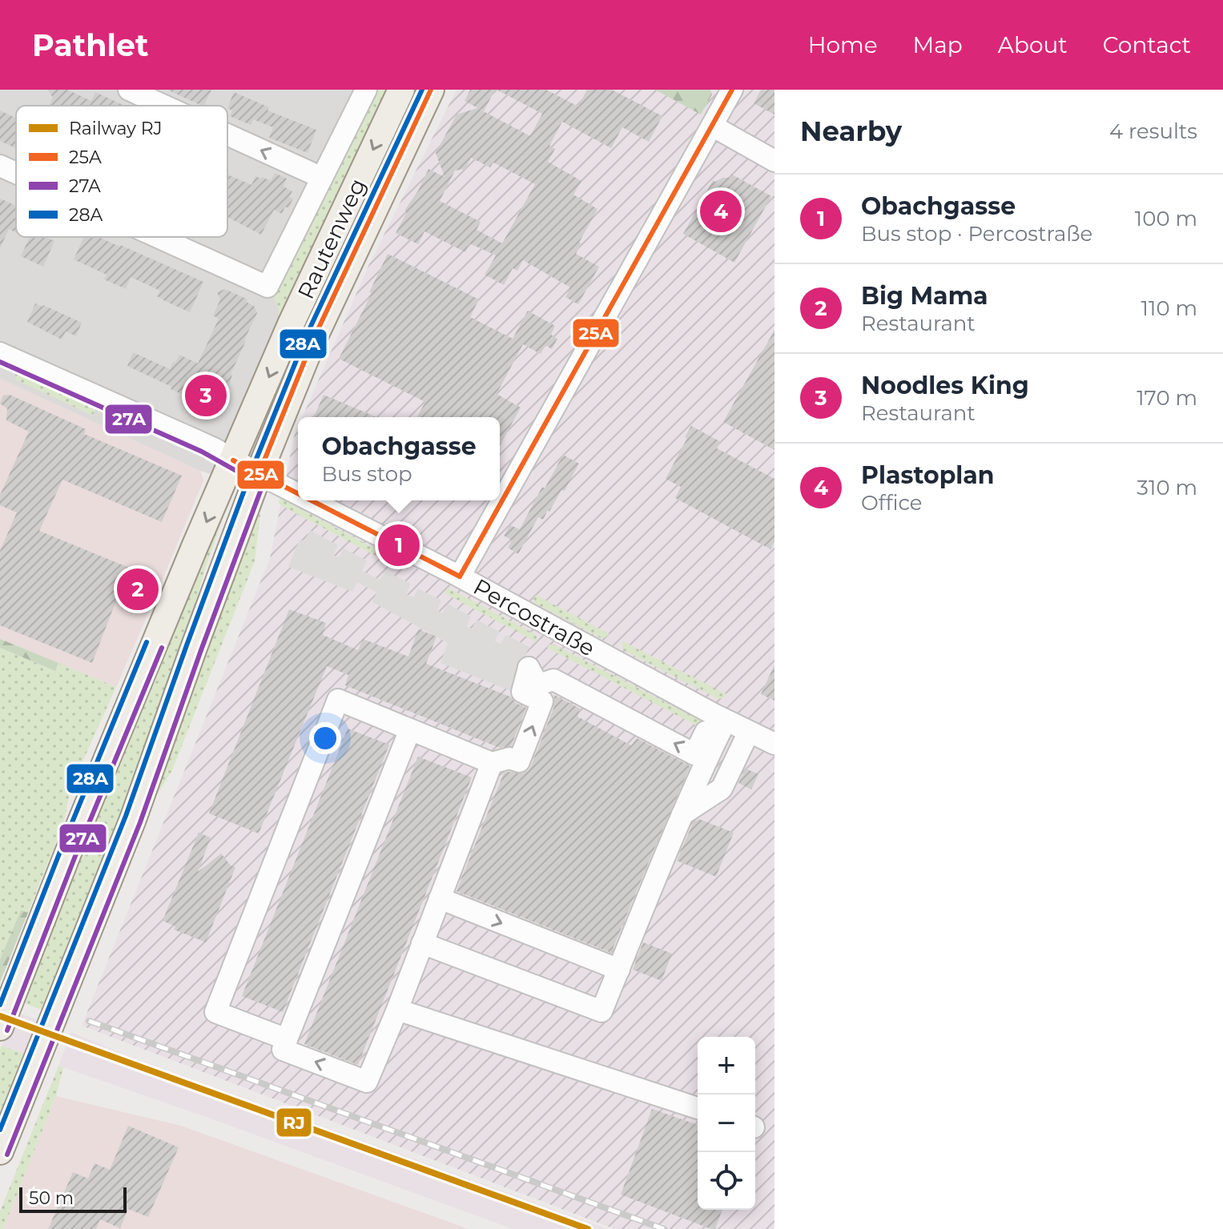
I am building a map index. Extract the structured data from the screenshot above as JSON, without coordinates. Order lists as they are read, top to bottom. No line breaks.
{"streets":{"main road":["Rautenweg"],"street":["Percostraße"]},"crossings":[["Rautenweg","Percostraße"]],"one_way":["Rautenweg"],"lines":["transit line 25A","transit line 28A","transit line 27A","rail line RJ"],"legend":["Railway RJ","25A","27A","28A"],"scale_bar":"50 m","page":{"header":"Pathlet","nav":["Home","Map","About","Contact"],"heading":["Nearby","4 results"],"list":[{"mark":"1","name":"Obachgasse","note":"Bus stop · Percostraße","value":"100 m"},{"mark":"2","name":"Big Mama","note":"Restaurant","value":"110 m"},{"mark":"3","name":"Noodles King","note":"Restaurant","value":"170 m"},{"mark":"4","name":"Plastoplan","note":"Office","value":"310 m"}],"pins":["4","3","1","2"],"popup":["Obachgasse","Bus stop"],"map_buttons":["+","−"],"scale":"50 m"}}
